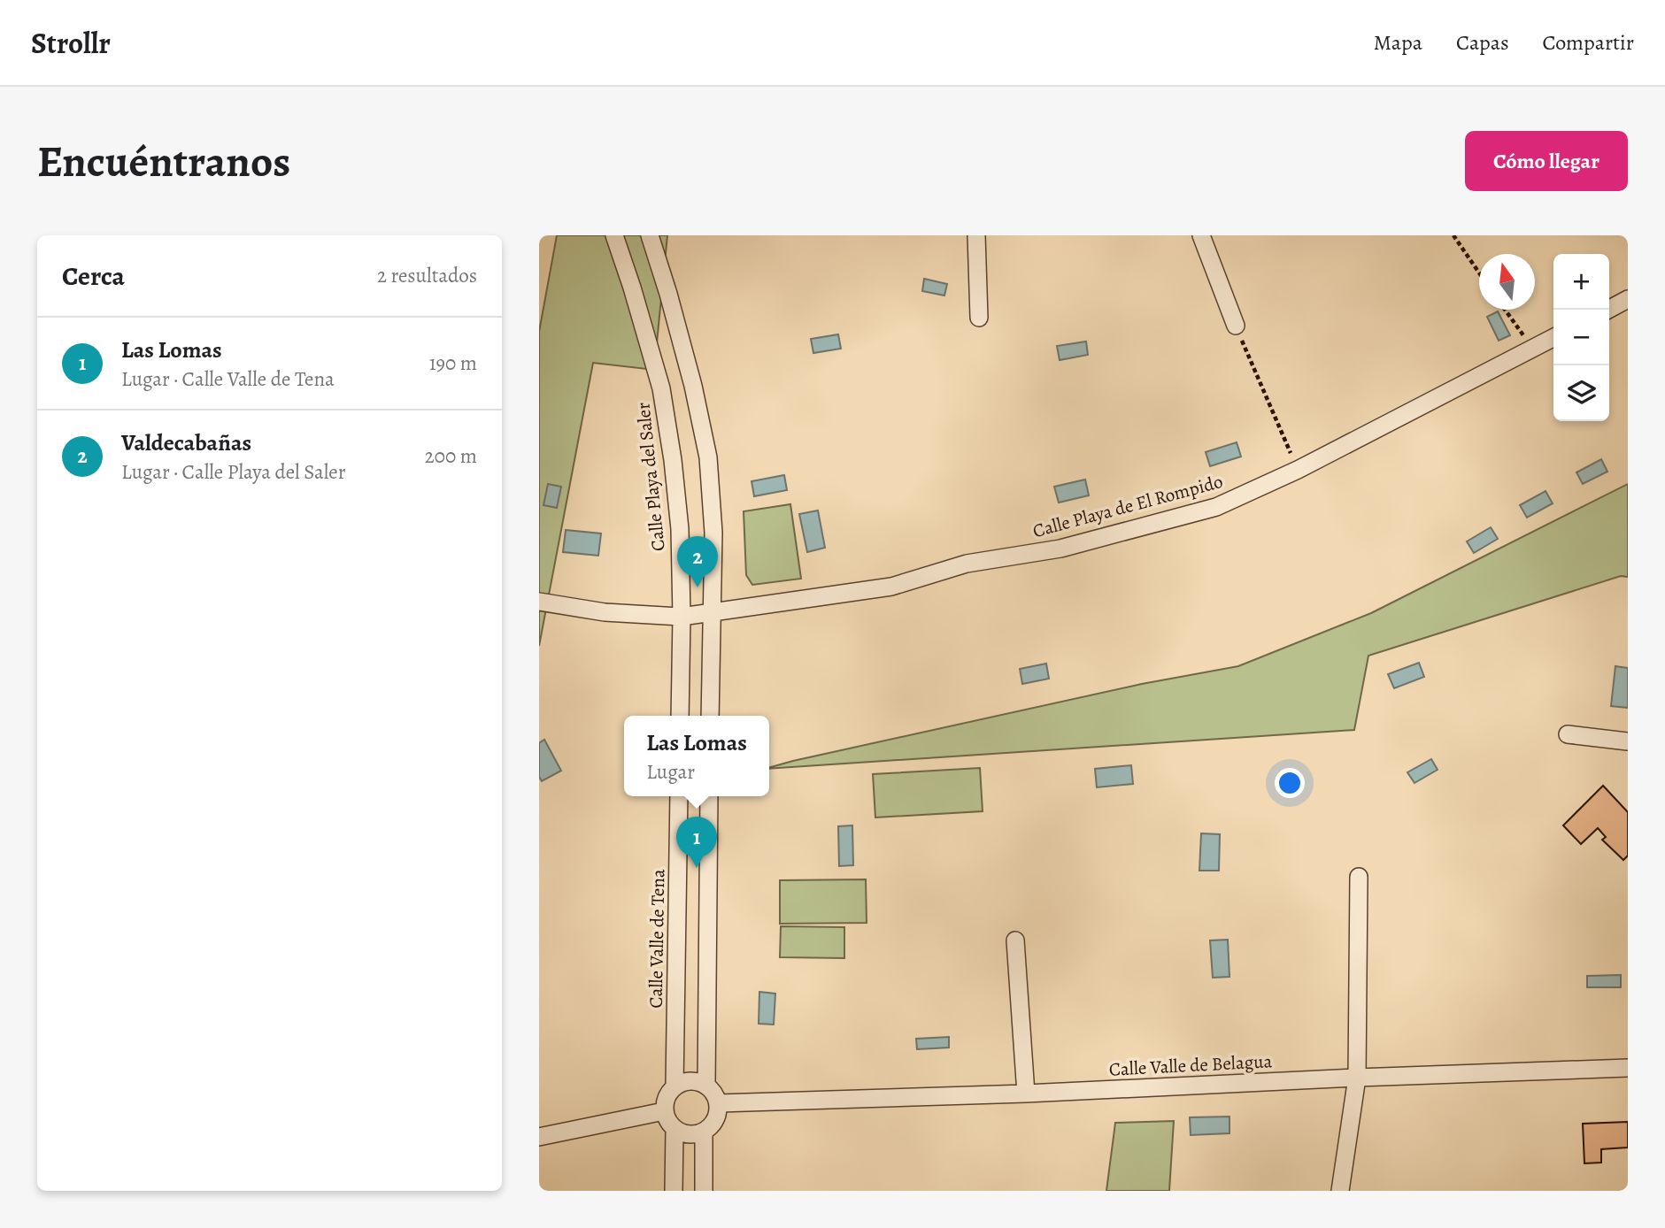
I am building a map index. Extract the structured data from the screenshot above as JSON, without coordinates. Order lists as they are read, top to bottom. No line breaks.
{"streets":{"street":["Calle Playa del Saler","Calle Playa de El Rompido","Calle Valle de Tena","Calle Valle de Belagua"]},"crossings":[["Calle Playa del Saler","Calle Playa de El Rompido"],["Calle Valle de Tena","Calle Valle de Belagua"]],"north":"top","page":{"header":"Strollr","nav":["Mapa","Capas","Compartir"],"buttons":"Cómo llegar","title":"Encuéntranos","heading":["Cerca","2 resultados"],"map_buttons":["+","−"],"list":[{"mark":"1","name":"Las Lomas","note":"Lugar · Calle Valle de Tena","value":"190 m"},{"mark":"2","name":"Valdecabañas","note":"Lugar · Calle Playa del Saler","value":"200 m"}],"pins":["2","1"],"popup":["Las Lomas","Lugar"]}}
